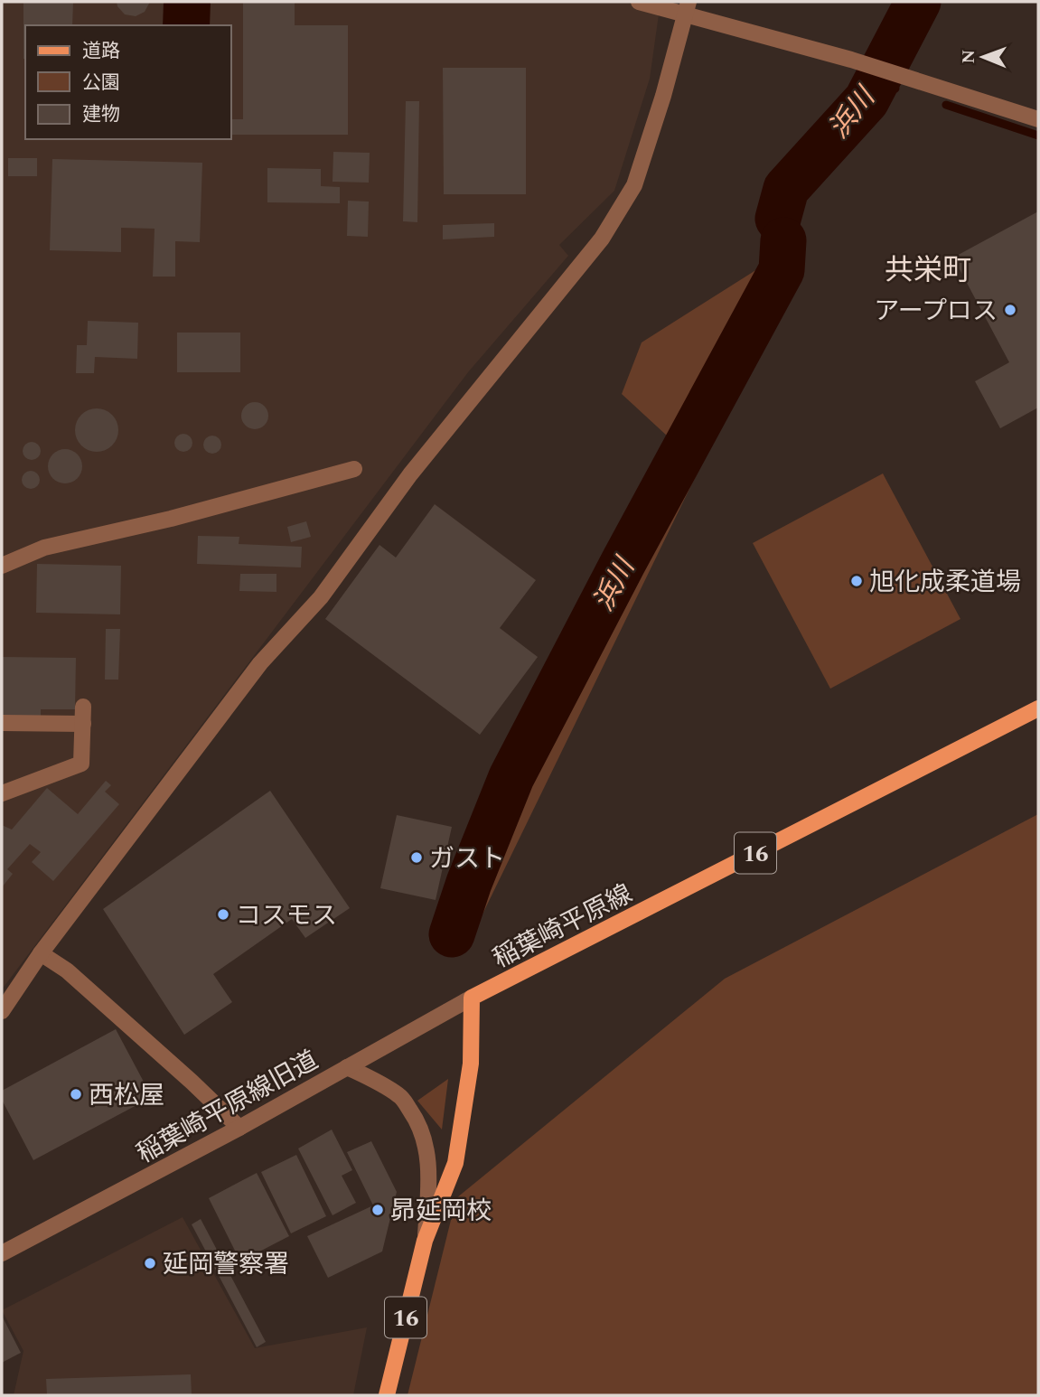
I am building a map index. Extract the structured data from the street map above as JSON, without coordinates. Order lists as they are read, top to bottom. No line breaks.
{"streets":{"main road":["16","稲葉崎平原線"],"street":["稲葉崎平原線旧道"]},"crossings":[["16","稲葉崎平原線"],["16","稲葉崎平原線旧道"],["稲葉崎平原線","稲葉崎平原線旧道"]],"districts":["共栄町"],"water":["浜川"],"places":["アープロス","旭化成柔道場","ガスト","コスモス","西松屋","昴延岡校","延岡警察署"],"legend":["道路","公園","建物"],"north":"left"}
